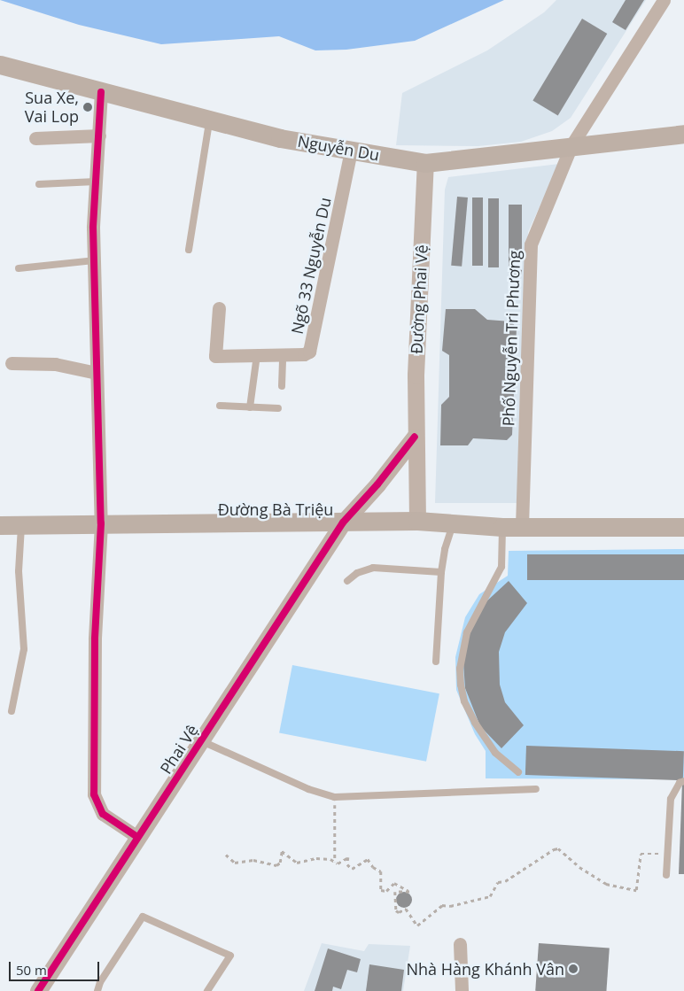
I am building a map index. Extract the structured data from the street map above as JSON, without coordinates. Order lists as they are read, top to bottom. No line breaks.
{"streets":{"main road":["Nguyễn Du","Đường Bà Triệu"],"street":["Ngõ 33 Nguyễn Du","Đường Phai Vệ","Phố Nguyễn Tri Phương","Phai Vệ"]},"crossings":[["Nguyễn Du","Ngõ 33 Nguyễn Du"],["Nguyễn Du","Đường Phai Vệ"],["Nguyễn Du","Phố Nguyễn Tri Phương"],["Đường Phai Vệ","Đường Bà Triệu"],["Phố Nguyễn Tri Phương","Đường Bà Triệu"],["Đường Bà Triệu","Phai Vệ"]],"places":["Sua Xe, Vai Lop","Nhà Hàng Khánh Vân"],"scale_bar":"50 m"}
